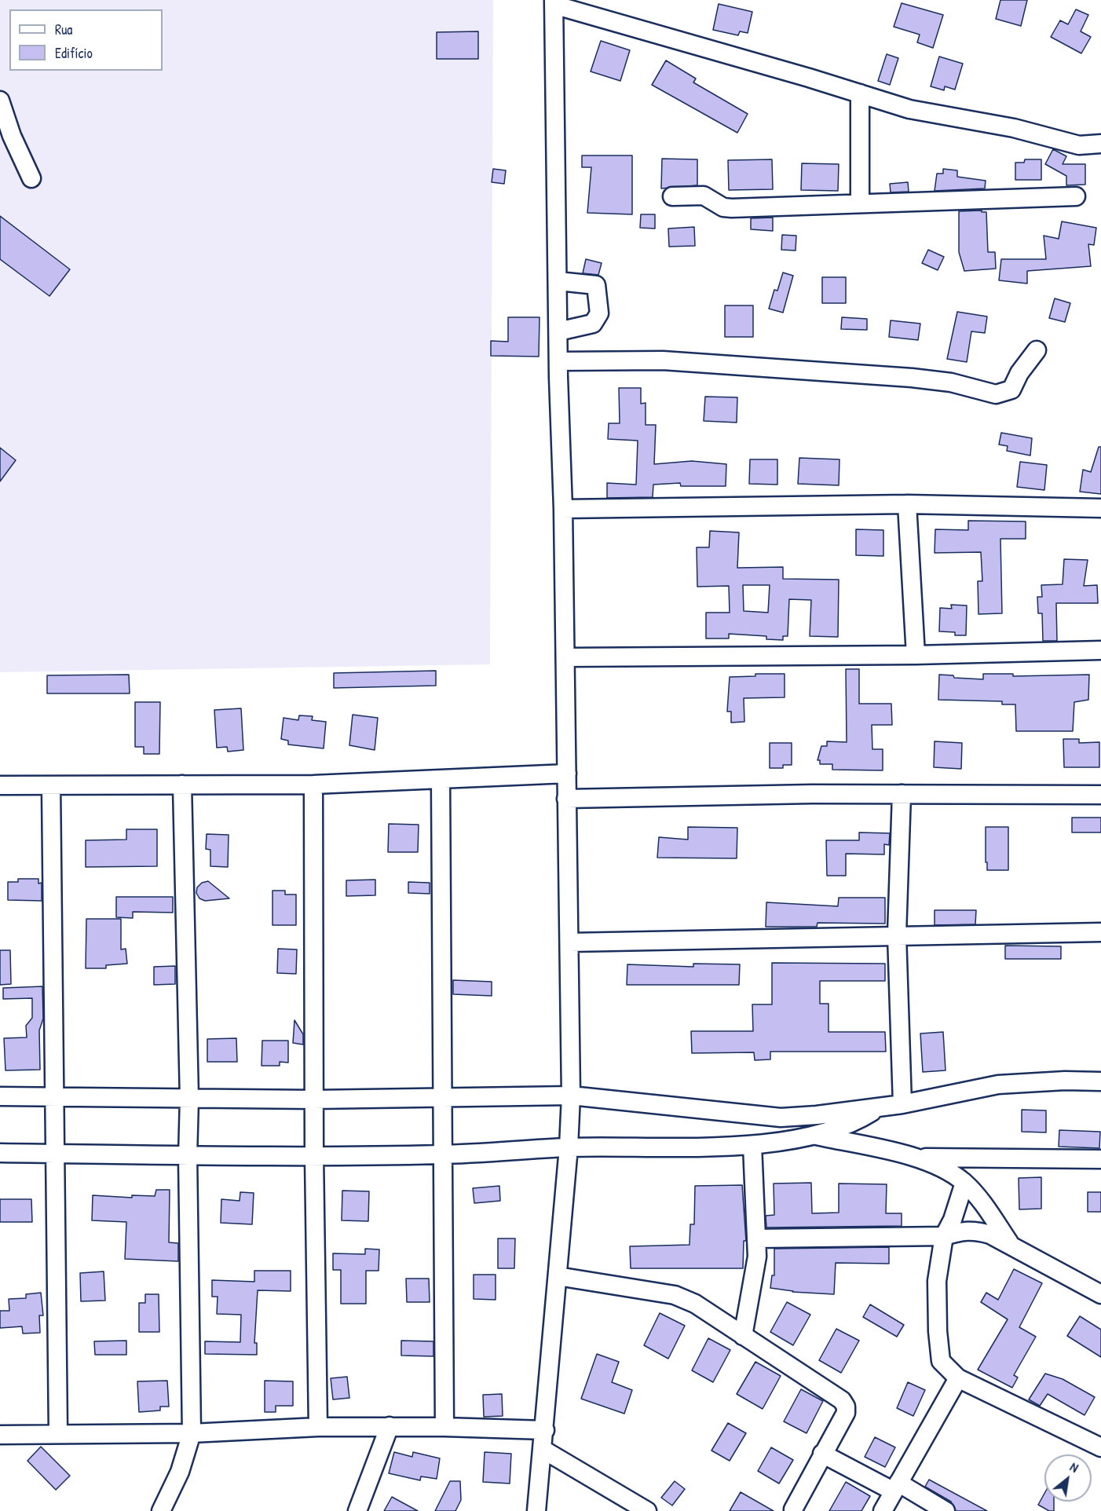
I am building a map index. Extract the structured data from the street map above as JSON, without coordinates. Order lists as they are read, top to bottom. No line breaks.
{"legend":["Rua","Edifício"],"north":"top right"}
